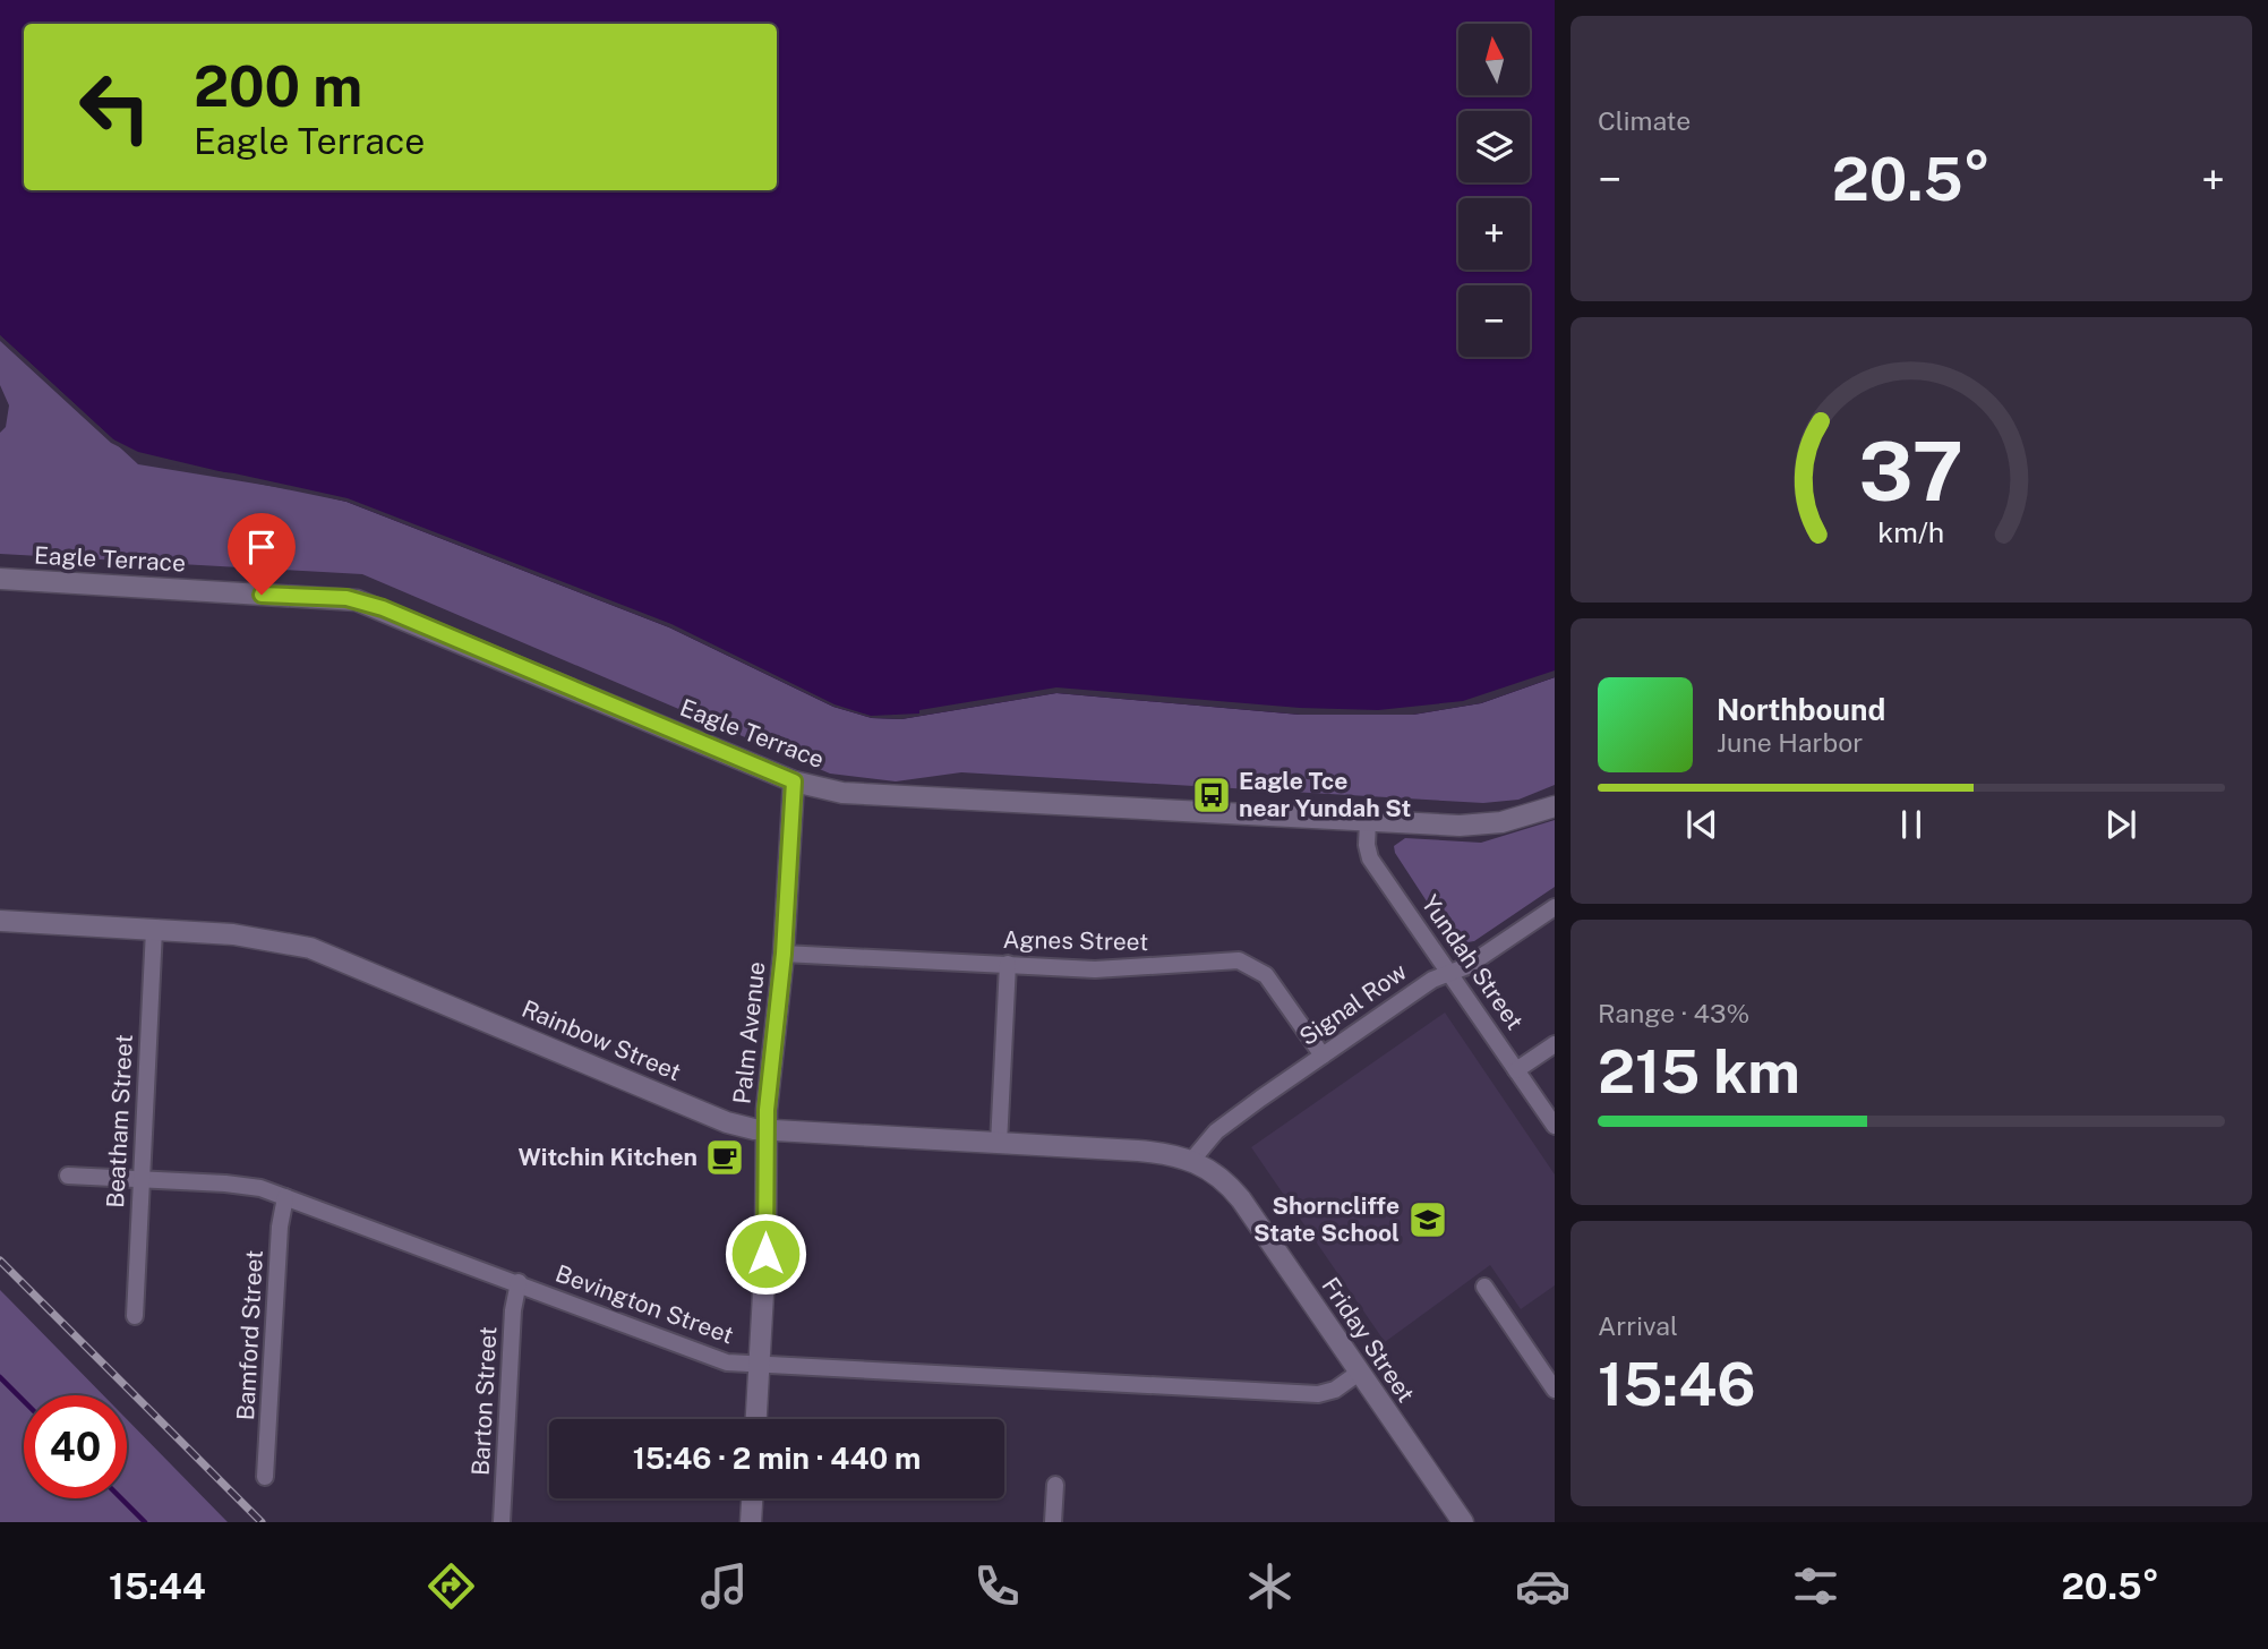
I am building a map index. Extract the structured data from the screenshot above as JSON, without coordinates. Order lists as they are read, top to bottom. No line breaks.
{"streets":{"street":["Eagle Terrace","Agnes Street","Yundah Street","Signal Row","Palm Avenue","Rainbow Street","Beatham Street","Bevington Street","Bamford Street","Friday Street","Barton Street"]},"crossings":[["Eagle Terrace","Yundah Street"],["Eagle Terrace","Palm Avenue"],["Agnes Street","Signal Row"],["Agnes Street","Palm Avenue"],["Yundah Street","Signal Row"],["Signal Row","Rainbow Street"],["Signal Row","Friday Street"],["Palm Avenue","Rainbow Street"],["Palm Avenue","Bevington Street"],["Rainbow Street","Beatham Street"],["Rainbow Street","Friday Street"],["Beatham Street","Bevington Street"],["Bevington Street","Bamford Street"],["Bevington Street","Friday Street"],["Bevington Street","Barton Street"]],"places":{"bus stop":["Eagle Tce near Yundah St"],"cafe":["Witchin Kitchen"],"school or university":["Shorncliffe State School"]},"north":"top","page":{"tile":["Climate",["Range · 43%","215 km"],["Arrival","15:46"]],"map_buttons":["+","−"],"turn":["200 m","Eagle Terrace"],"heat":["−","20.5°","+"],"song":["Northbound","June Harbor"],"limit":"40","trip":"15:46 · 2 min · 440 m","tabs":["15:44","20.5°"],"gauge":["37","km/h"]}}
